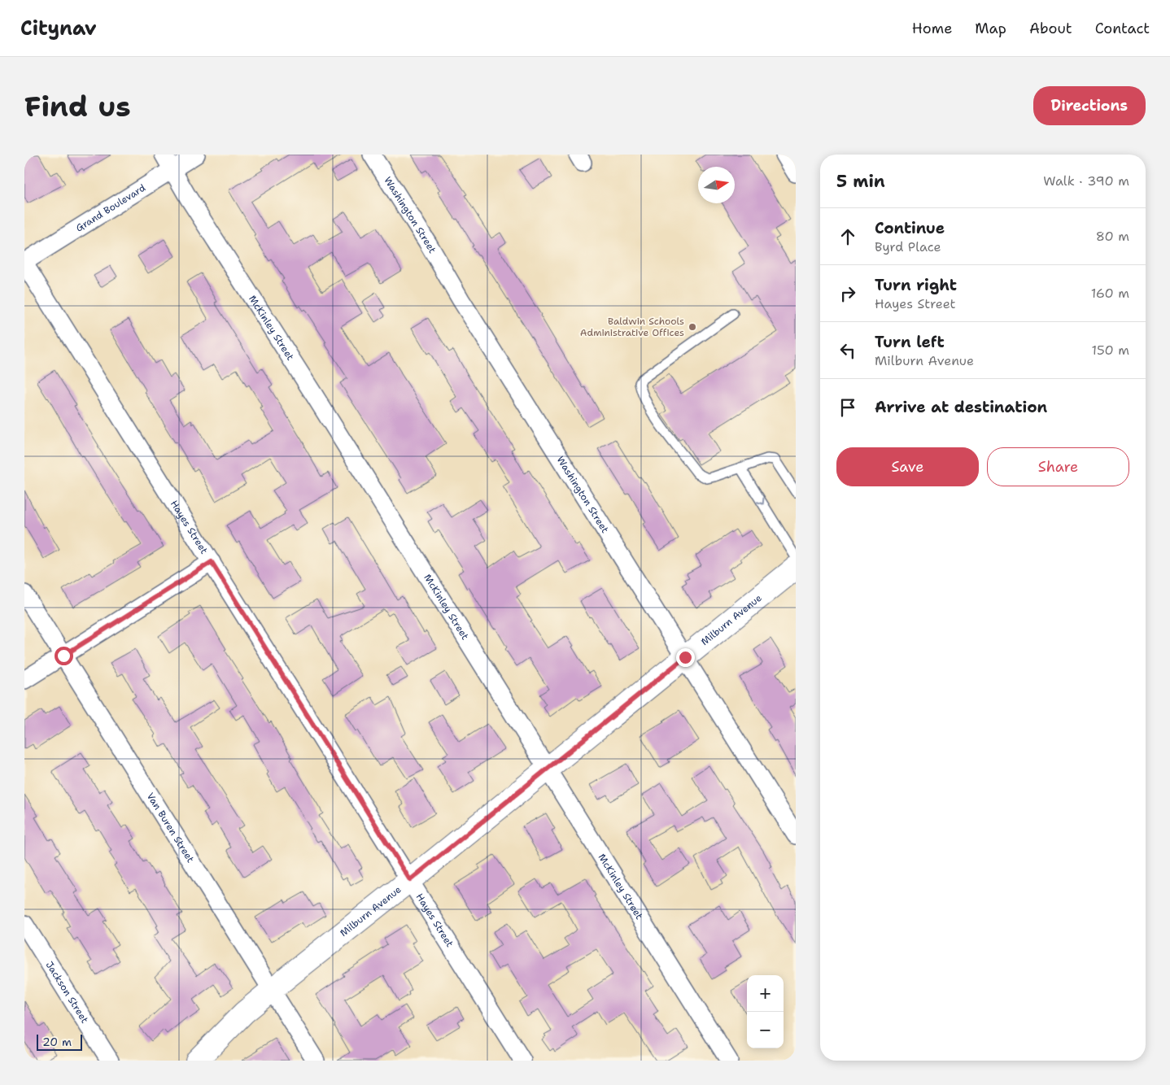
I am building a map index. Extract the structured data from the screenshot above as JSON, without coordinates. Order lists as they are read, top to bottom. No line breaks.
{"streets":{"main road":["Milburn Avenue"],"street":["Grand Boulevard","Washington Street","McKinley Street","Hayes Street","Van Buren Street","Jackson Street"]},"crossings":[["Grand Boulevard","McKinley Street"],["Grand Boulevard","Hayes Street"],["Washington Street","Milburn Avenue"],["McKinley Street","Milburn Avenue"],["Hayes Street","Milburn Avenue"],["Milburn Avenue","Van Buren Street"]],"places":["Baldwin Schools Administrative Offices"],"scale_bar":"20 m","north":"right","page":{"header":"Citynav","nav":["Home","Map","About","Contact"],"buttons":["Directions",["Save","Share"]],"title":"Find us","heading":["5 min","Walk · 390 m"],"list":[["Continue","Byrd Place","80 m"],["Turn right","Hayes Street","160 m"],["Turn left","Milburn Avenue","150 m"],"Arrive at destination"],"map_buttons":["+","−"],"scale":"20 m"}}
